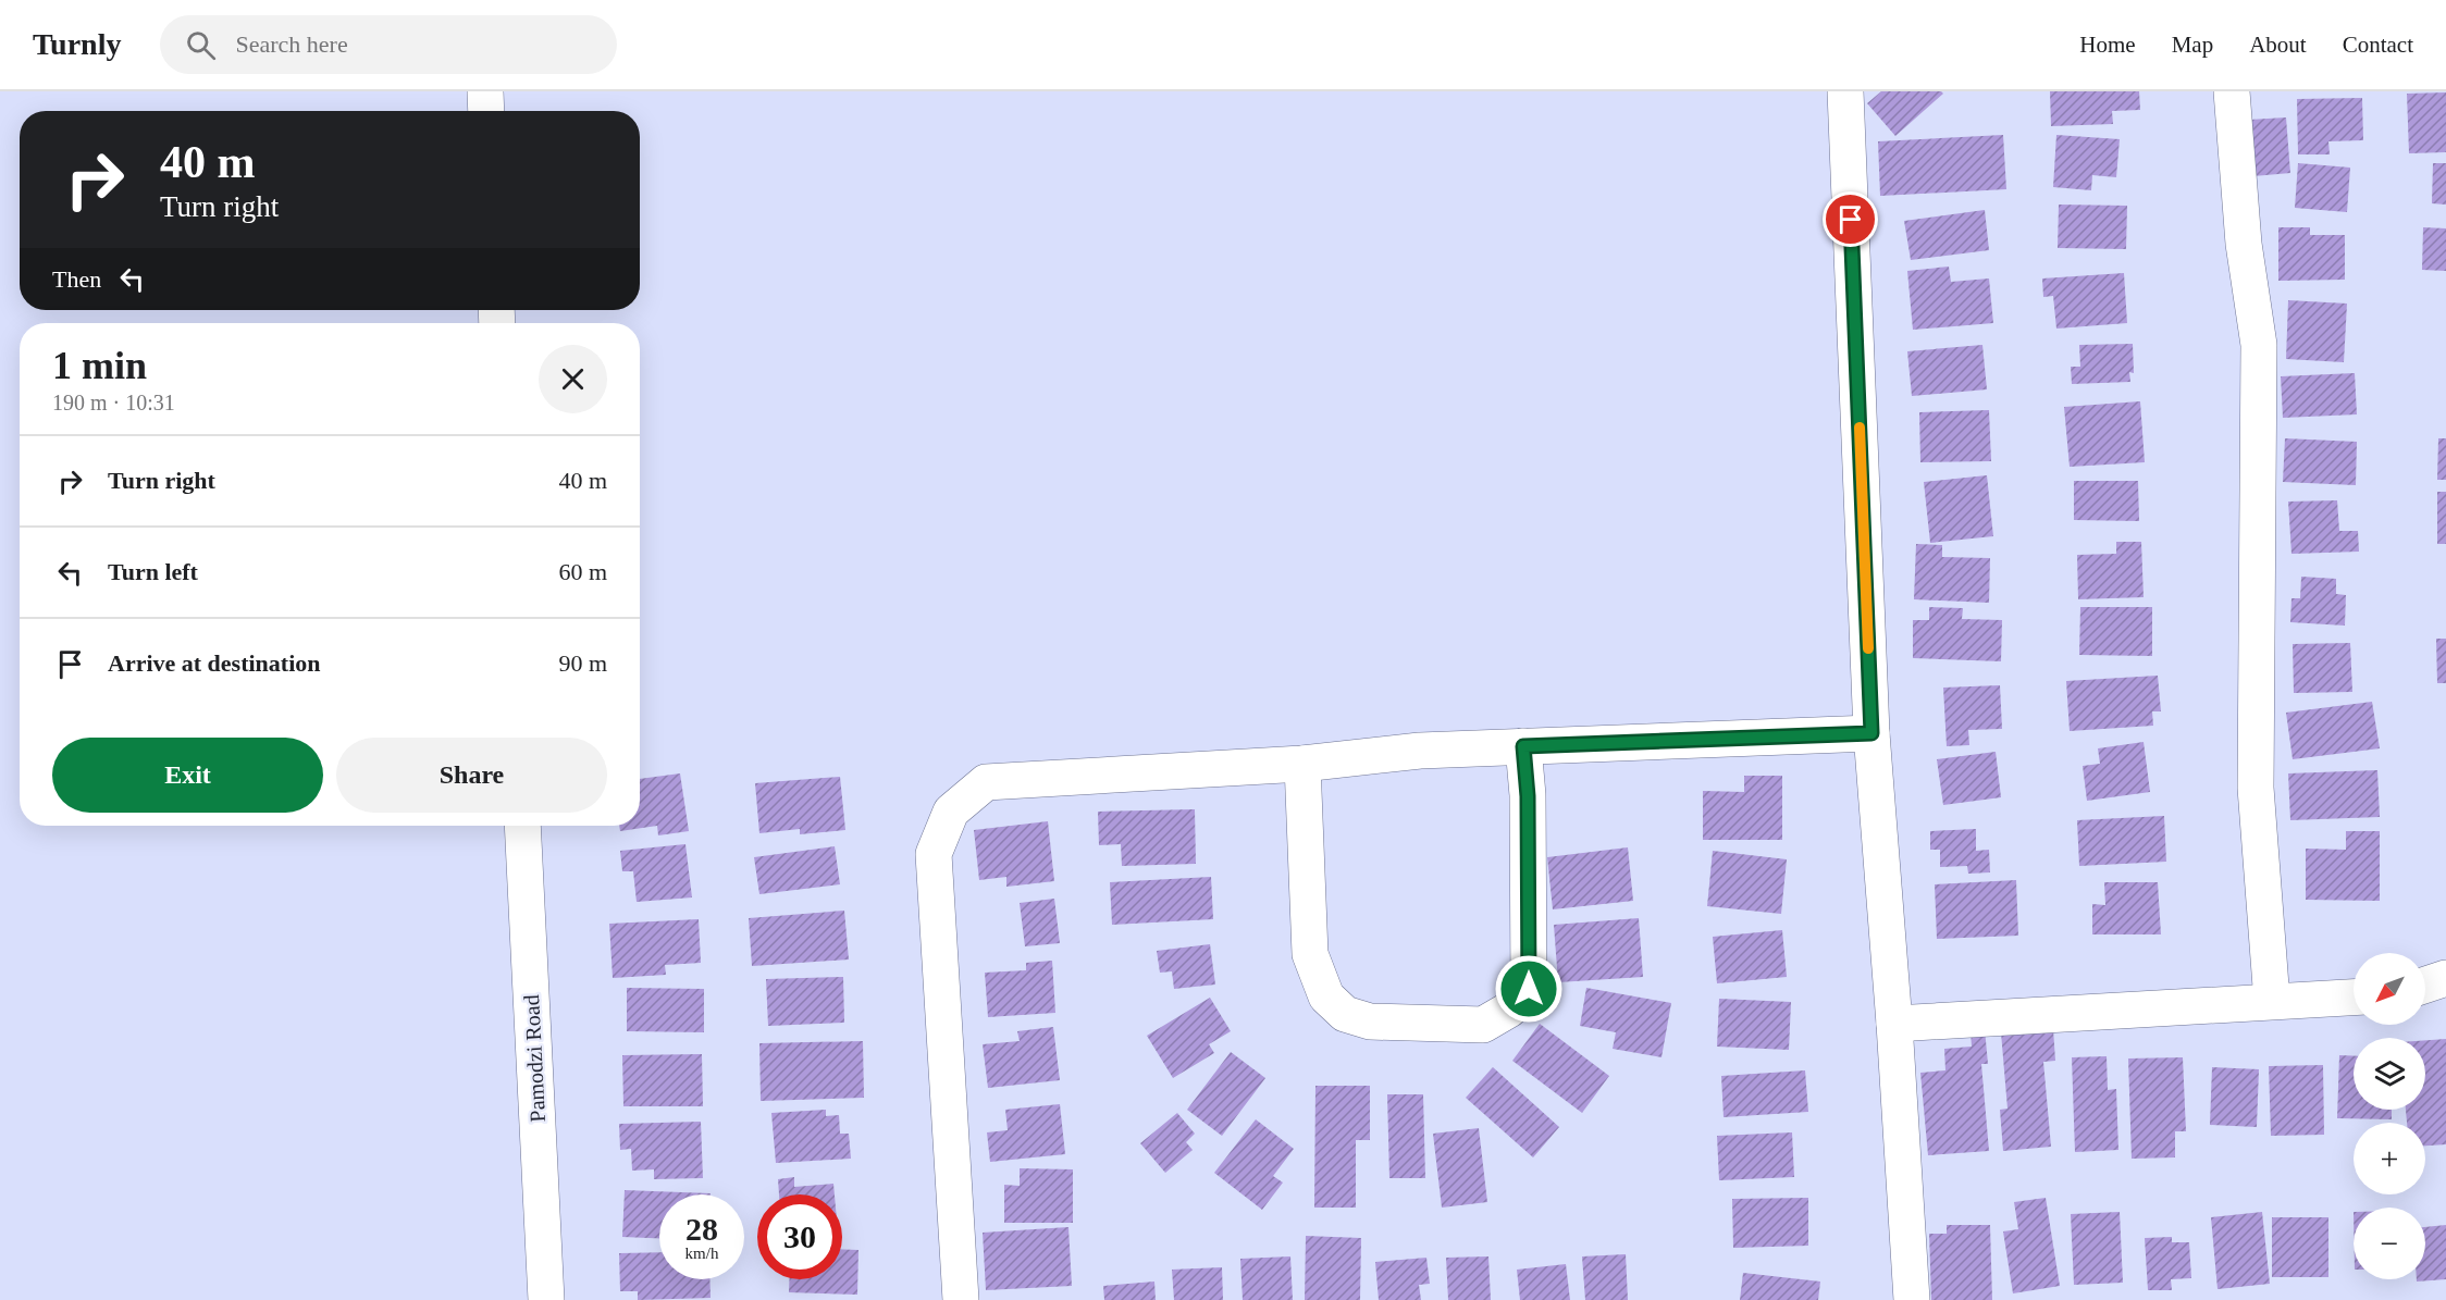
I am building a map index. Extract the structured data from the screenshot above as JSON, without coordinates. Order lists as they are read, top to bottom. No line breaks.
{"streets":{"street":["Pamodzi Road"]},"north":"bottom left","page":{"header":"Turnly","search":"Search here","nav":["Home","Map","About","Contact"],"turn":["40 m","Turn right"],"then":"Then","heading":["1 min","190 m · 10:31"],"list":[{"name":"Turn right","value":"40 m"},{"name":"Turn left","value":"60 m"},{"name":"Arrive at destination","value":"90 m"}],"buttons":["Exit","Share"],"map_buttons":["+","−"],"speed":"28 km/h","limit":"30"}}
